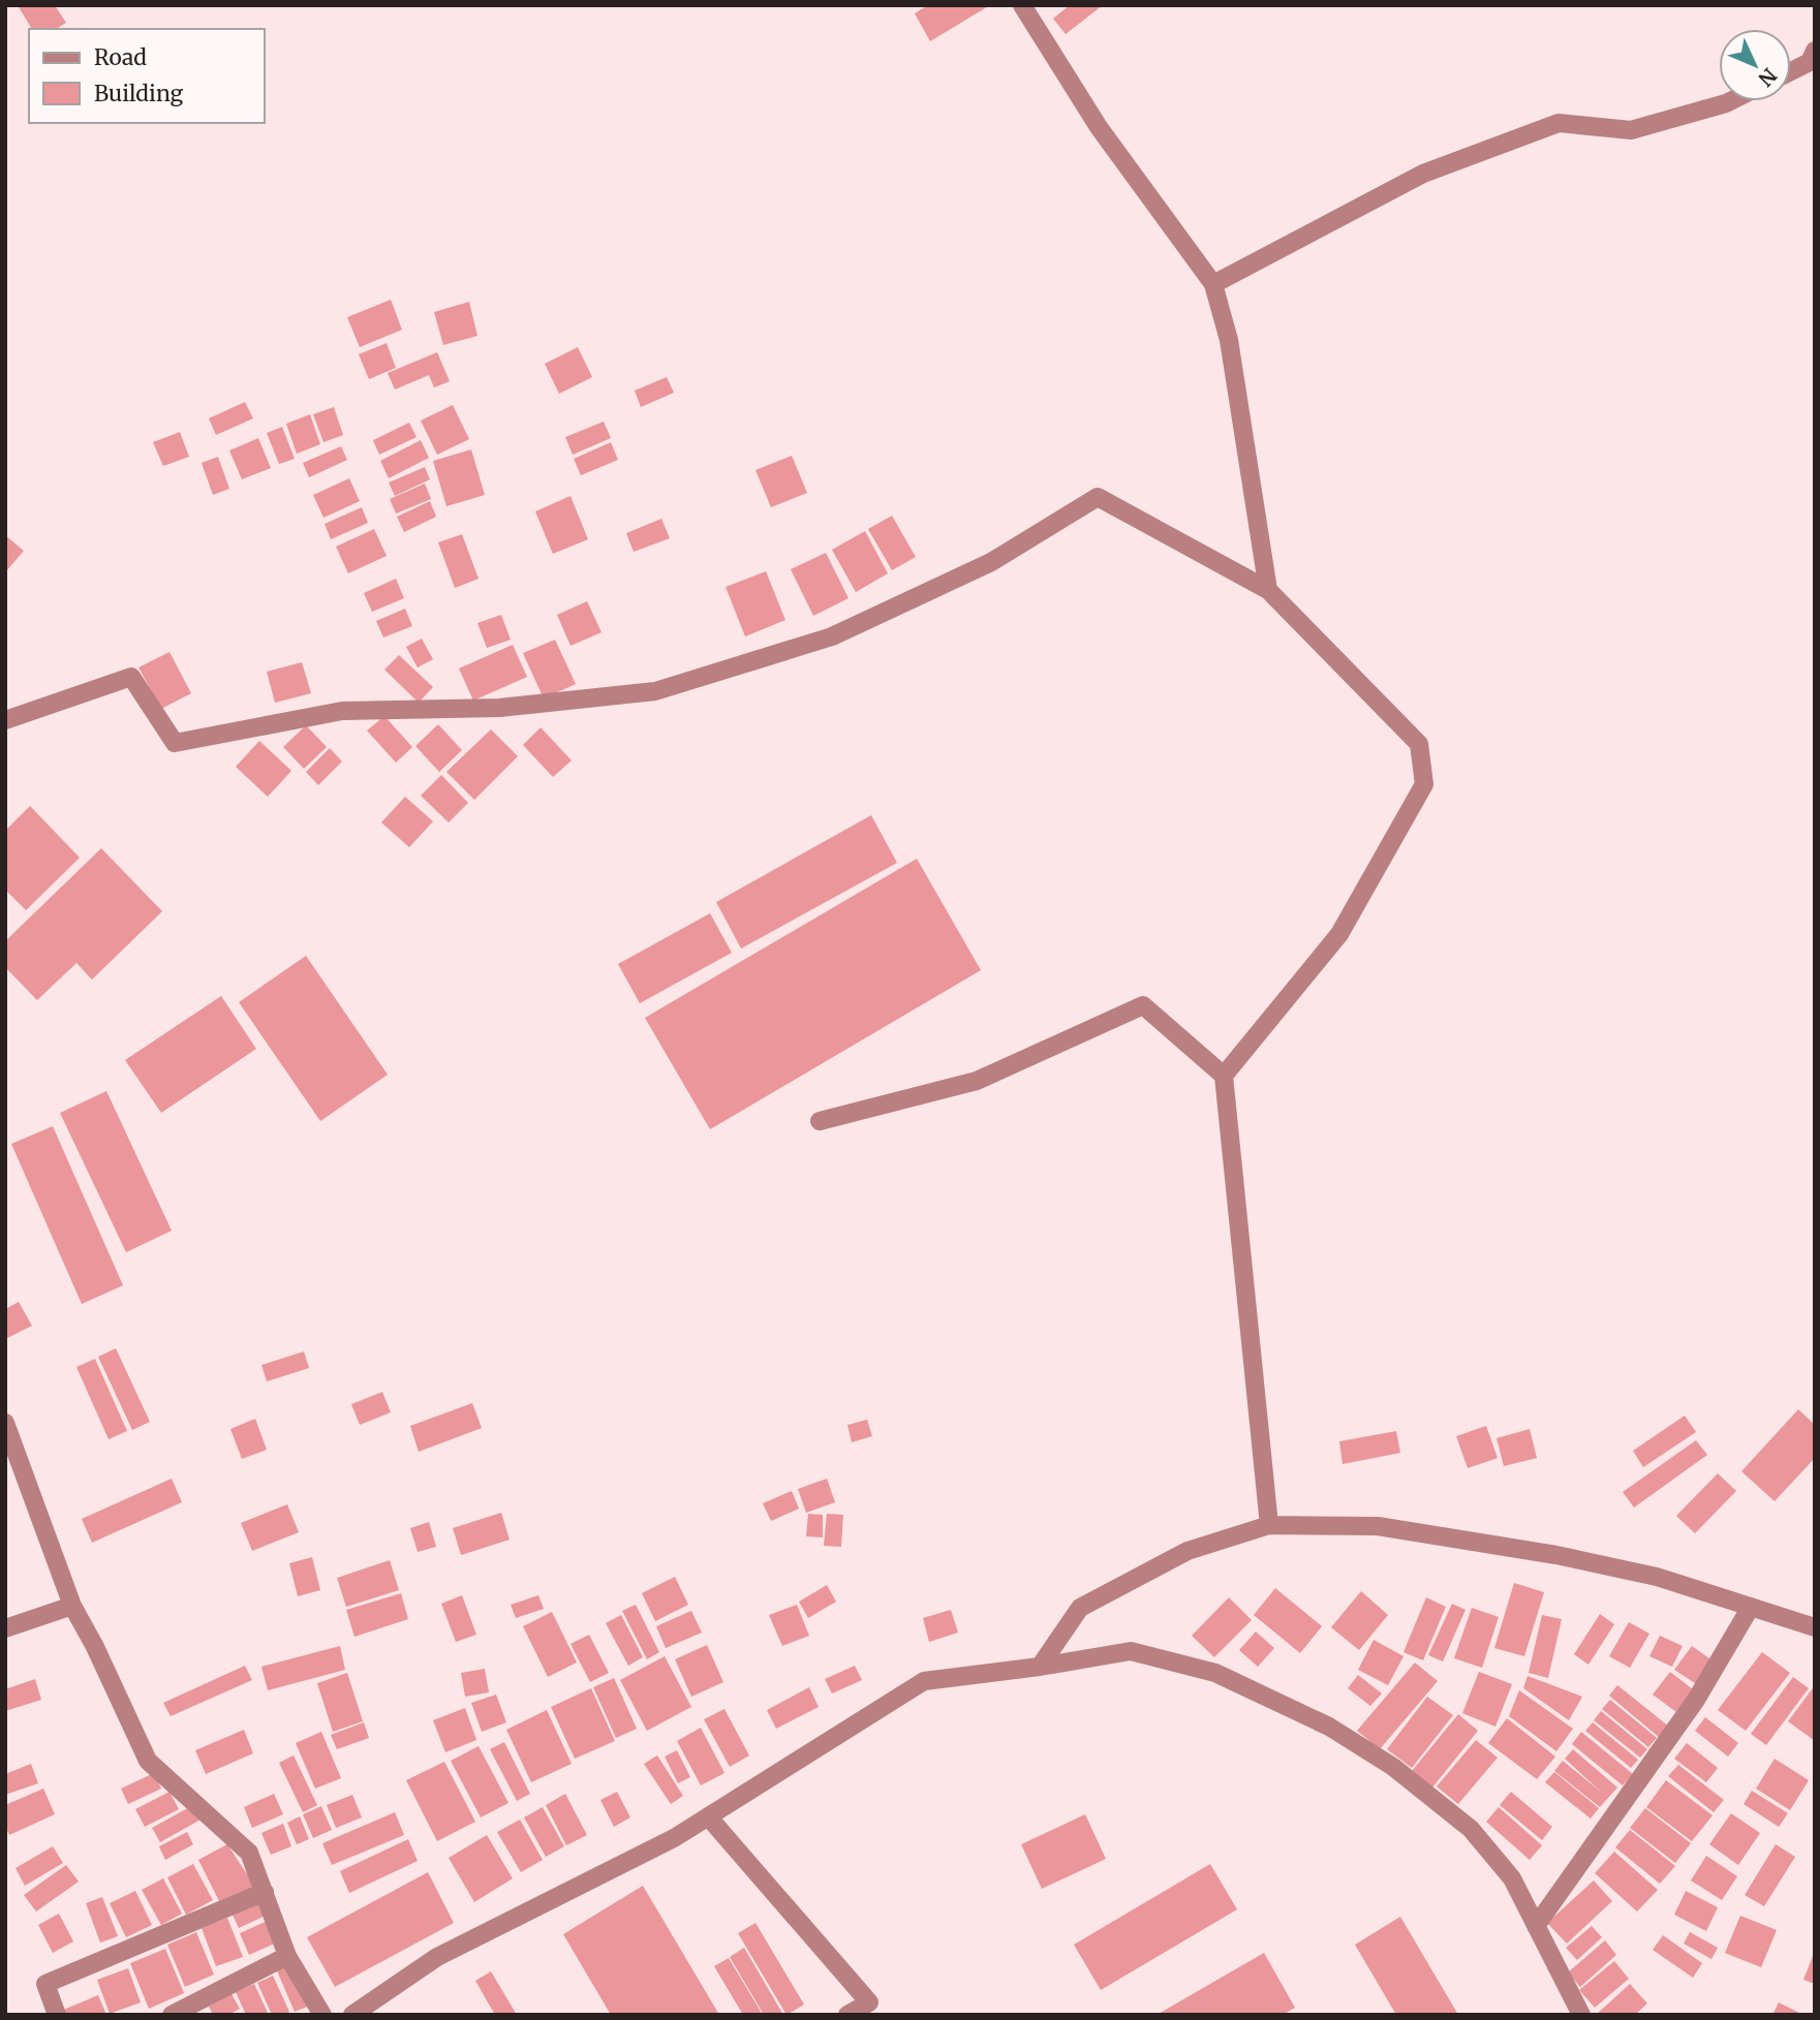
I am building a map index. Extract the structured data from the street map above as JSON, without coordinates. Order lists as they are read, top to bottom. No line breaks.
{"legend":["Road","Building"],"north":"bottom right"}
